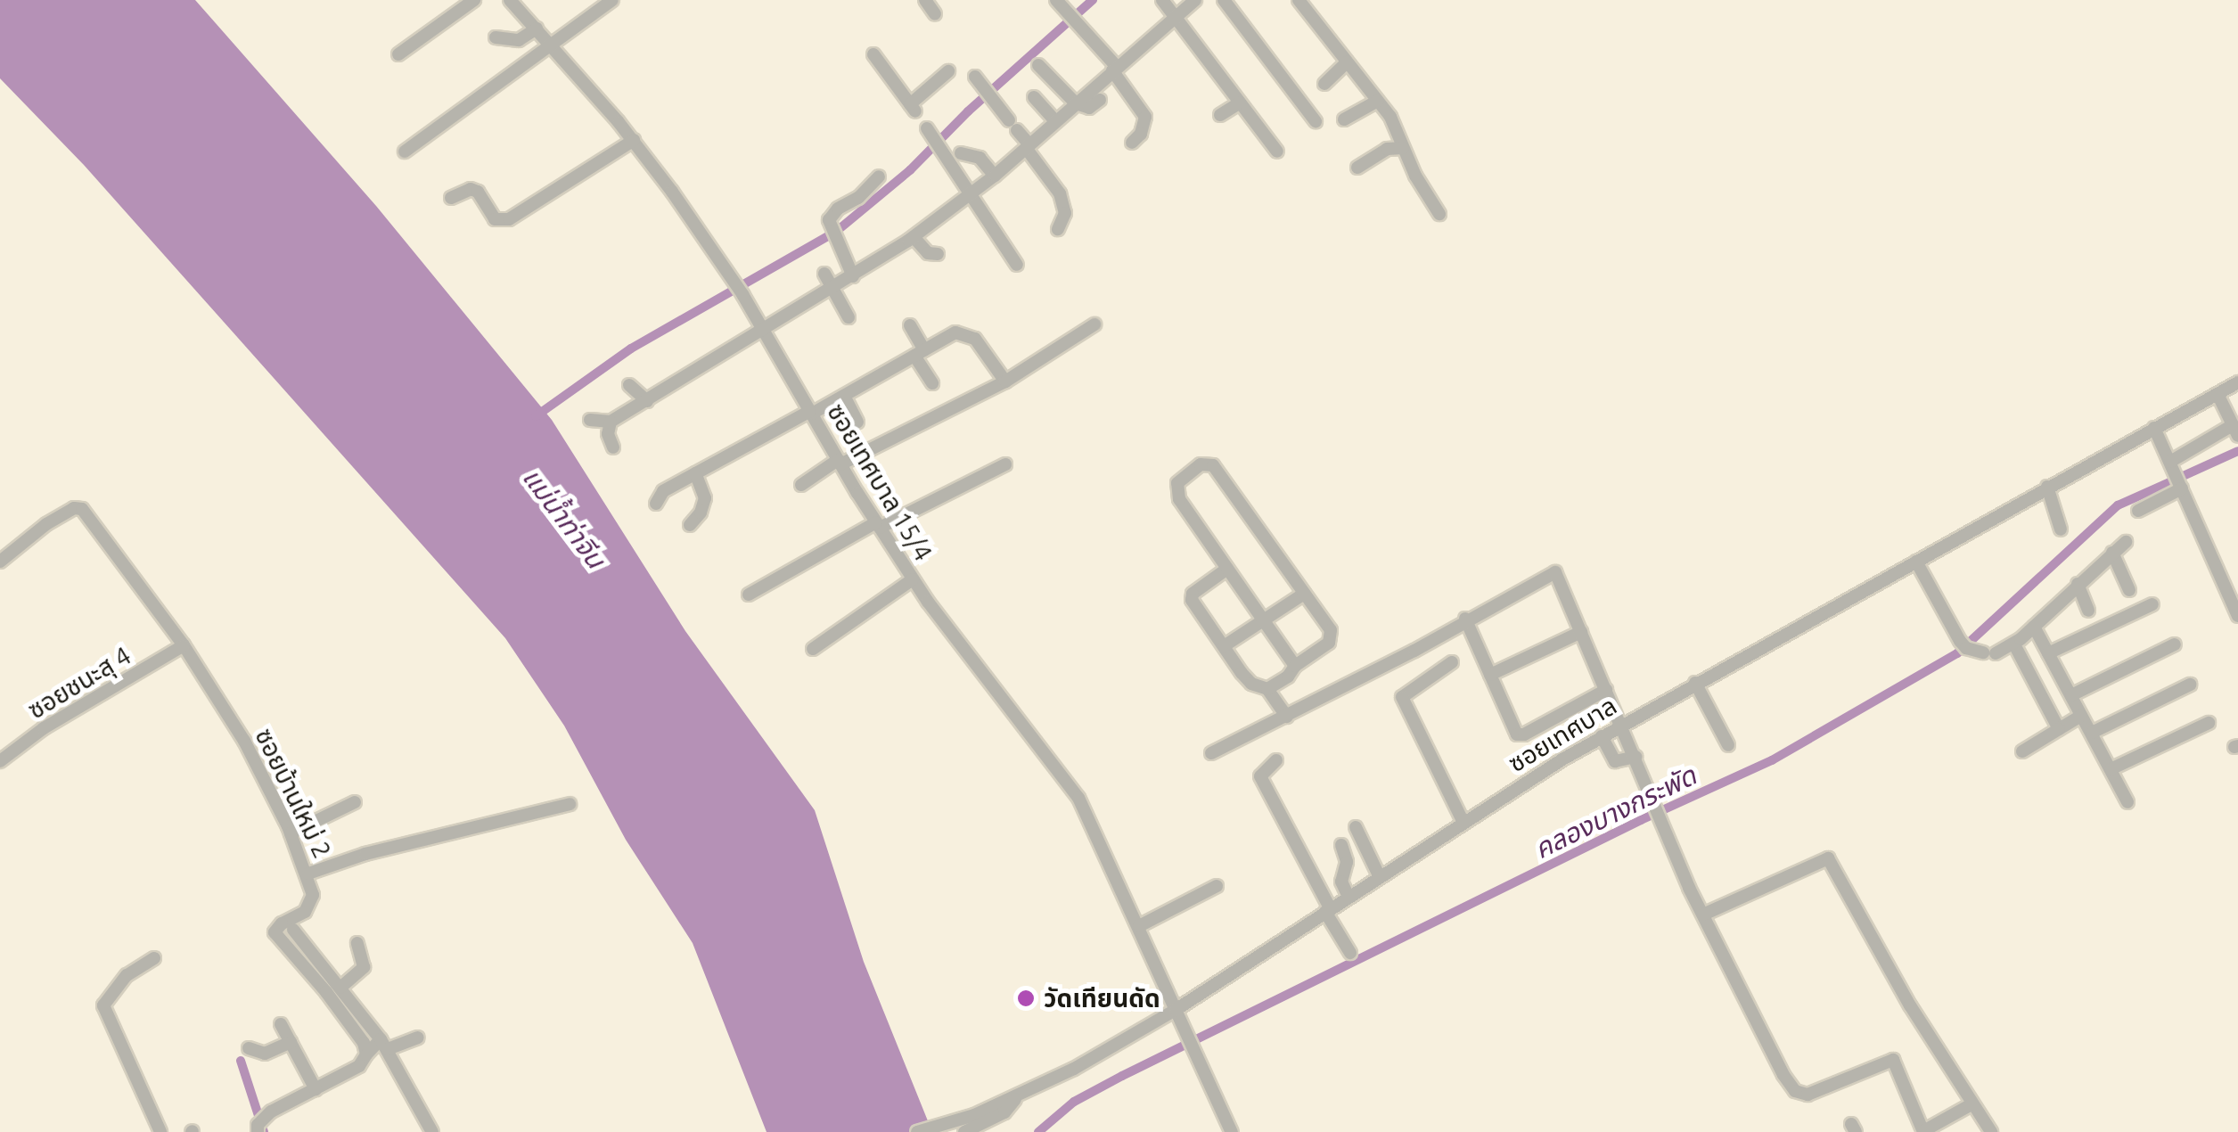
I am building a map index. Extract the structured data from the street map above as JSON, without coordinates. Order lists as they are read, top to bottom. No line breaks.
{"streets":{"street":["ซอยเทศบาล 15/4","ซอยชนะสุ 4","ซอยเทศบาล","ซอยบ้านใหม่ 2"]},"crossings":[["ซอยเทศบาล 15/4","ซอยเทศบาล"],["ซอยชนะสุ 4","ซอยบ้านใหม่ 2"]],"water":["แม่น้ำท่าจีน","คลองบางกระพัด"],"places":["วัดเทียนดัด"]}
